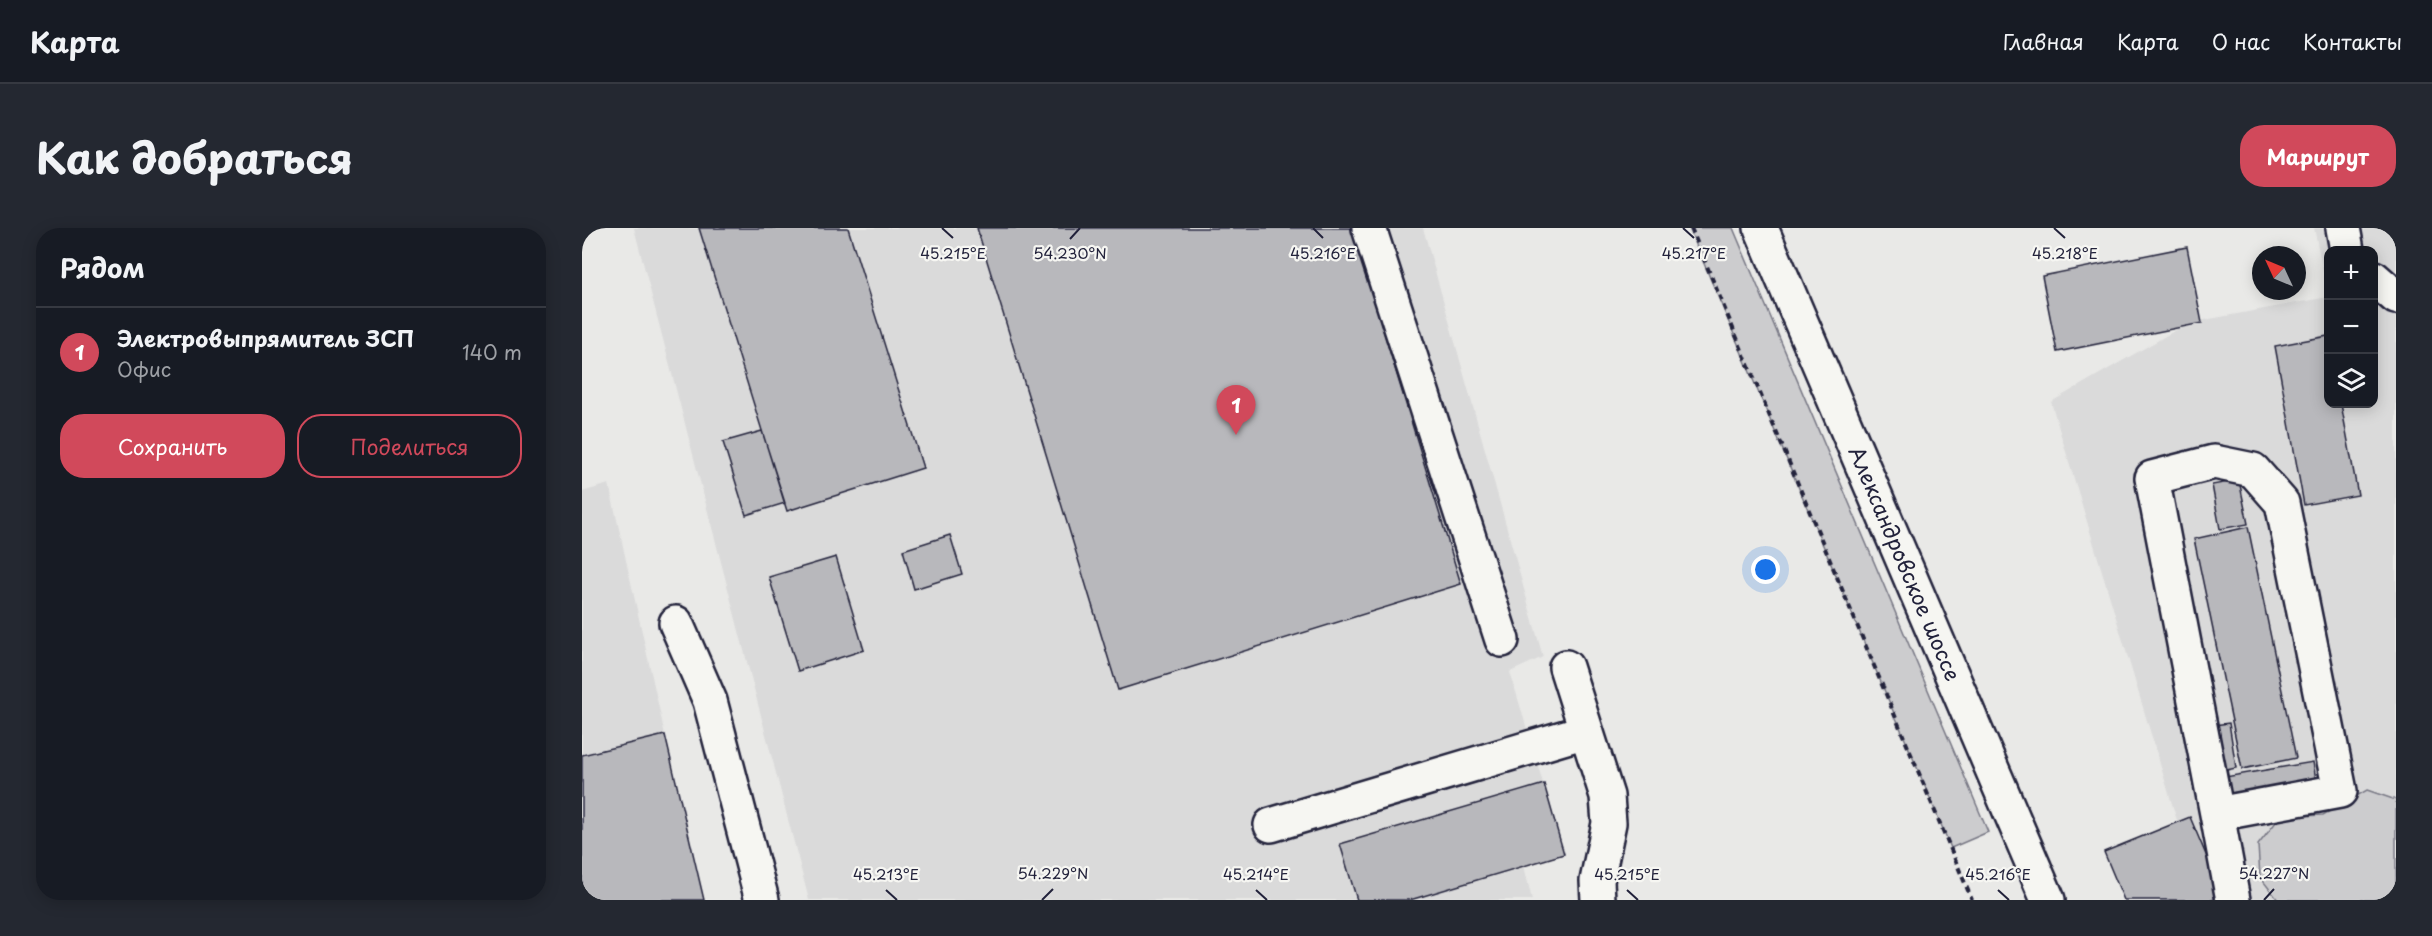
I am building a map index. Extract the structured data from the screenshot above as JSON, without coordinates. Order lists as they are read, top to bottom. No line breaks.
{"streets":{"main road":["Александровское шоссе"]},"north":"top left","page":{"header":"Карта","nav":["Главная","Карта","О нас","Контакты"],"title":"Как добраться","buttons":["Маршрут",["Сохранить","Поделиться"]],"heading":"Рядом","map_buttons":["+","−"],"list":[{"mark":"1","name":"Электровыпрямитель ЗСП","note":"Офис","value":"140 m"}],"pins":"1"},"coordinates":["45.215°E","45.216°E","45.217°E","45.218°E","54.230°N","54.229°N","54.227°N","45.213°E","45.214°E"]}
